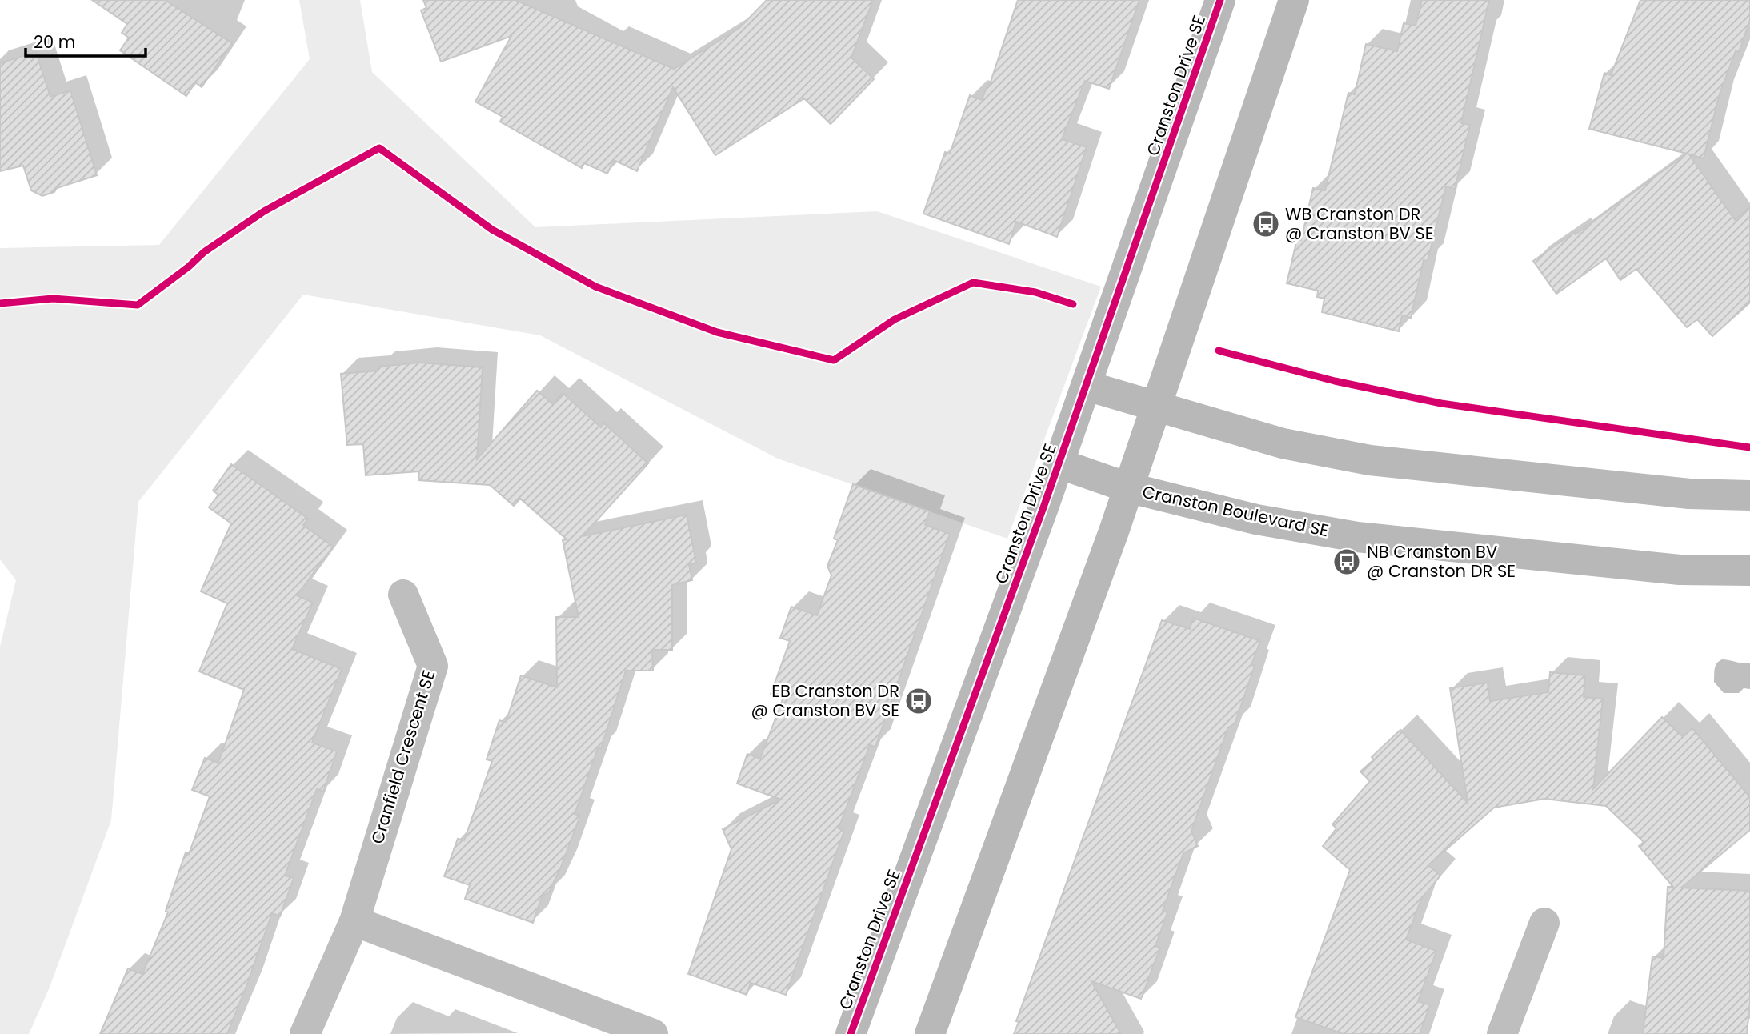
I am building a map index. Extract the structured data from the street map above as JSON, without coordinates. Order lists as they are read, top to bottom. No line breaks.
{"streets":{"street":["Cranston Drive SE","Cranston Boulevard SE","Cranfield Crescent SE"]},"crossings":[["Cranston Drive SE","Cranston Boulevard SE"]],"places":{"bus stop":["WB Cranston DR @ Cranston BV SE","NB Cranston BV @ Cranston DR SE","EB Cranston DR @ Cranston BV SE"]},"scale_bar":"20 m"}
